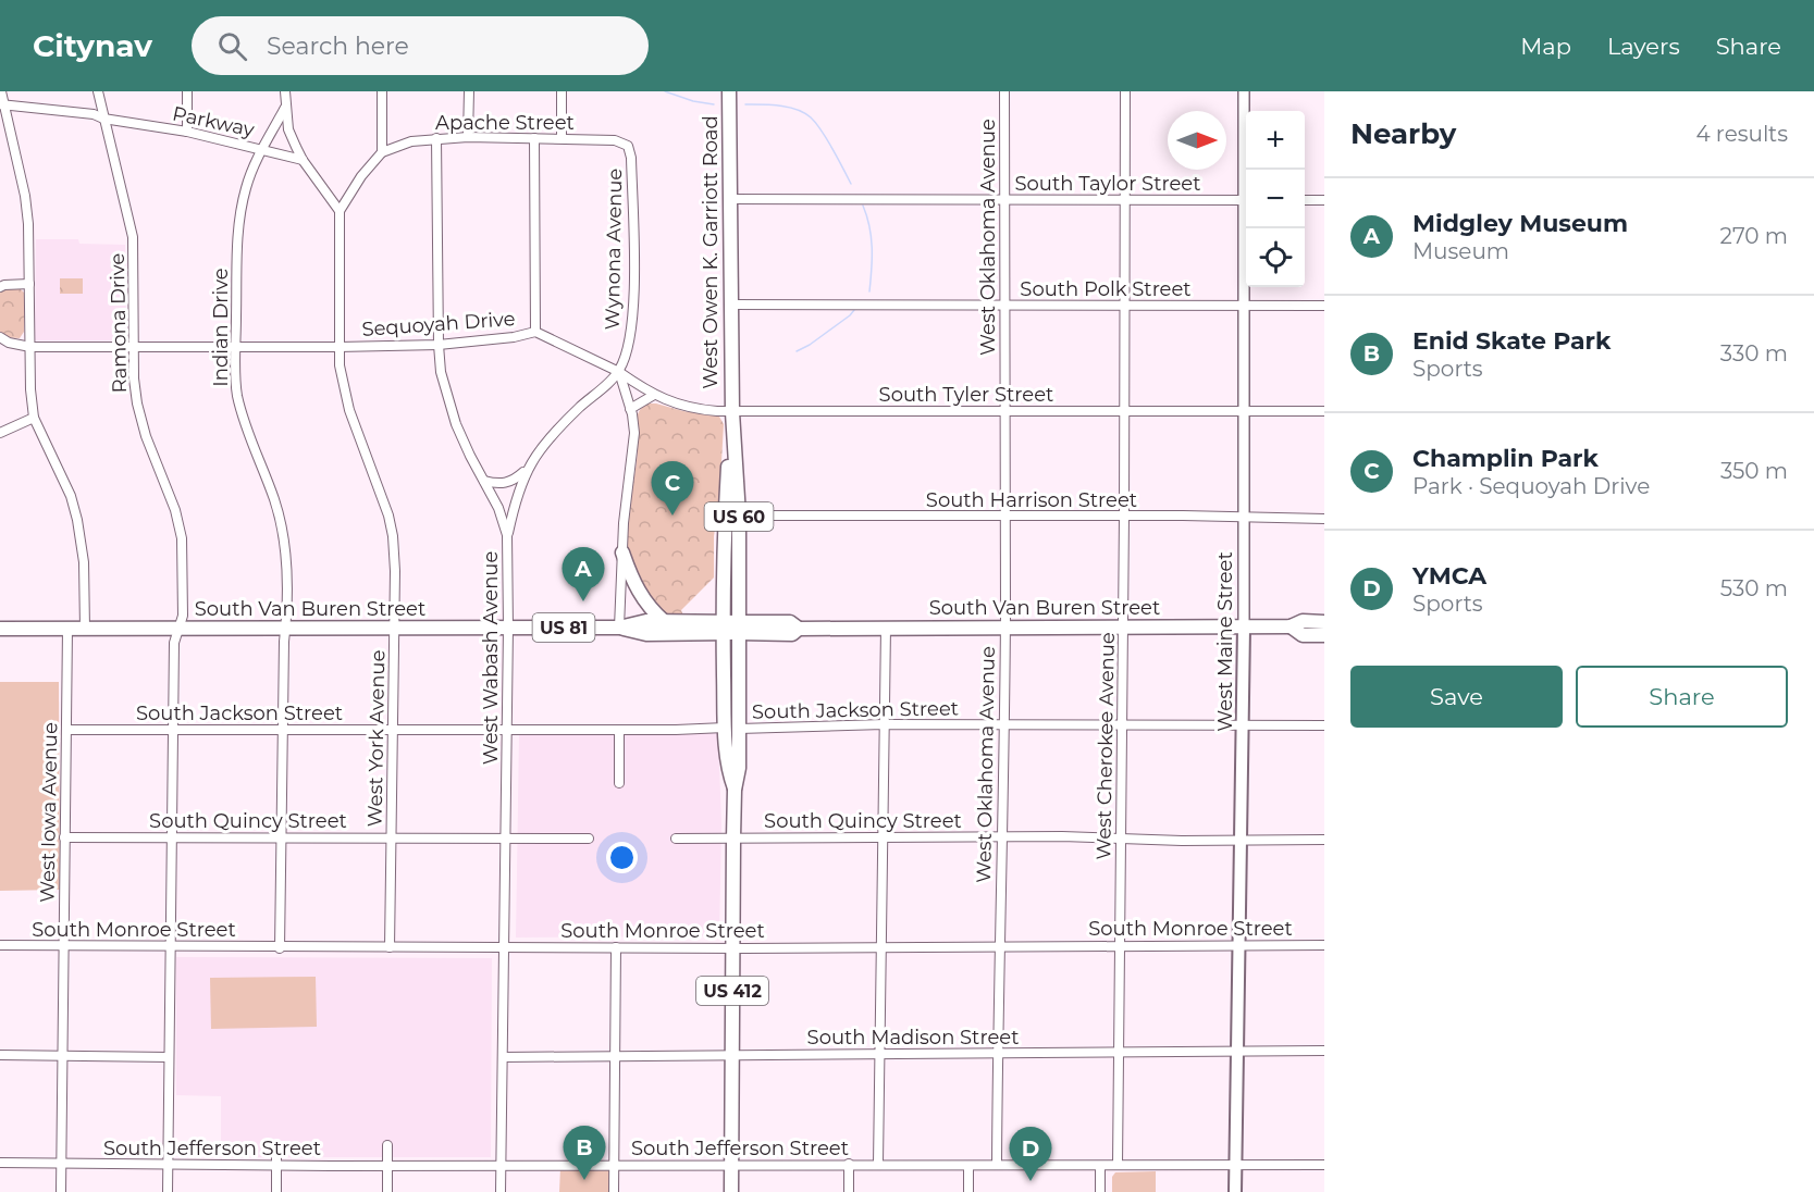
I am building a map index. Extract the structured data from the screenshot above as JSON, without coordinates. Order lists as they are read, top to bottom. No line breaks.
{"streets":{"main road":["West Owen K. Garriott Road","US 60","South Van Buren Street","US 81","West Maine Street","US 412"],"street":["Parkway","Apache Street","South Taylor Street","West Oklahoma Avenue","Wynona Avenue","South Polk Street","Ramona Drive","Sequoyah Drive","Indian Drive","South Tyler Street","South Harrison Street","West Wabash Avenue","South Jackson Street","West York Avenue","West Cherokee Avenue","West Iowa Avenue","South Quincy Street","South Monroe Street","South Madison Street","South Jefferson Street"]},"crossings":[["Parkway","Ramona Drive"],["Parkway","Indian Drive"],["Apache Street","Wynona Avenue"],["Apache Street","West Wabash Avenue"],["South Taylor Street","West Oklahoma Avenue"],["South Taylor Street","West Owen K. Garriott Road"],["South Taylor Street","West Cherokee Avenue"],["West Oklahoma Avenue","South Polk Street"],["West Oklahoma Avenue","South Tyler Street"],["West Oklahoma Avenue","South Harrison Street"],["West Oklahoma Avenue","South Van Buren Street"],["West Oklahoma Avenue","South Jackson Street"],["West Oklahoma Avenue","South Quincy Street"],["West Oklahoma Avenue","South Monroe Street"],["West Oklahoma Avenue","South Madison Street"],["West Oklahoma Avenue","South Jefferson Street"],["Wynona Avenue","Sequoyah Drive"],["Wynona Avenue","South Tyler Street"],["Wynona Avenue","West Wabash Avenue"],["West Owen K. Garriott Road","South Polk Street"],["West Owen K. Garriott Road","South Tyler Street"],["West Owen K. Garriott Road","South Harrison Street"],["West Owen K. Garriott Road","South Van Buren Street"],["West Owen K. Garriott Road","South Jackson Street"],["West Owen K. Garriott Road","South Quincy Street"],["West Owen K. Garriott Road","South Monroe Street"],["West Owen K. Garriott Road","South Madison Street"],["West Owen K. Garriott Road","South Jefferson Street"],["South Polk Street","West Maine Street"],["South Polk Street","West Cherokee Avenue"],["Ramona Drive","Sequoyah Drive"],["Ramona Drive","South Van Buren Street"],["Ramona Drive","South Jackson Street"],["Ramona Drive","South Quincy Street"],["Ramona Drive","South Monroe Street"],["Ramona Drive","South Jefferson Street"],["Sequoyah Drive","Indian Drive"],["Sequoyah Drive","South Tyler Street"],["Sequoyah Drive","West Wabash Avenue"],["Sequoyah Drive","West York Avenue"],["Indian Drive","South Van Buren Street"],["Indian Drive","South Jackson Street"],["Indian Drive","South Quincy Street"],["Indian Drive","South Monroe Street"],["South Tyler Street","West Maine Street"],["South Tyler Street","West Cherokee Avenue"],["South Harrison Street","West Maine Street"],["South Harrison Street","West Cherokee Avenue"],["South Van Buren Street","West Maine Street"],["South Van Buren Street","West Wabash Avenue"],["South Van Buren Street","West York Avenue"],["South Van Buren Street","West Cherokee Avenue"],["South Van Buren Street","West Iowa Avenue"],["West Maine Street","South Jackson Street"],["West Maine Street","South Quincy Street"],["West Maine Street","South Monroe Street"],["West Maine Street","South Madison Street"],["West Maine Street","South Jefferson Street"],["West Wabash Avenue","South Jackson Street"],["West Wabash Avenue","South Quincy Street"],["West Wabash Avenue","South Monroe Street"],["West Wabash Avenue","South Madison Street"],["West Wabash Avenue","South Jefferson Street"],["South Jackson Street","West York Avenue"],["South Jackson Street","West Cherokee Avenue"],["South Jackson Street","West Iowa Avenue"],["West York Avenue","South Quincy Street"],["West York Avenue","South Monroe Street"],["West Cherokee Avenue","South Quincy Street"],["West Cherokee Avenue","South Monroe Street"],["West Cherokee Avenue","South Madison Street"],["West Cherokee Avenue","South Jefferson Street"],["West Iowa Avenue","South Quincy Street"],["West Iowa Avenue","South Monroe Street"],["West Iowa Avenue","South Jefferson Street"]],"north":"right","page":{"header":"Citynav","search":"Search here","nav":["Map","Layers","Share"],"heading":["Nearby","4 results"],"map_buttons":["+","−"],"list":[{"mark":"A","name":"Midgley Museum","note":"Museum","value":"270 m"},{"mark":"B","name":"Enid Skate Park","note":"Sports","value":"330 m"},{"mark":"C","name":"Champlin Park","note":"Park · Sequoyah Drive","value":"350 m"},{"mark":"D","name":"YMCA","note":"Sports","value":"530 m"}],"pins":["C","A","B","D"],"buttons":["Save","Share"]}}
